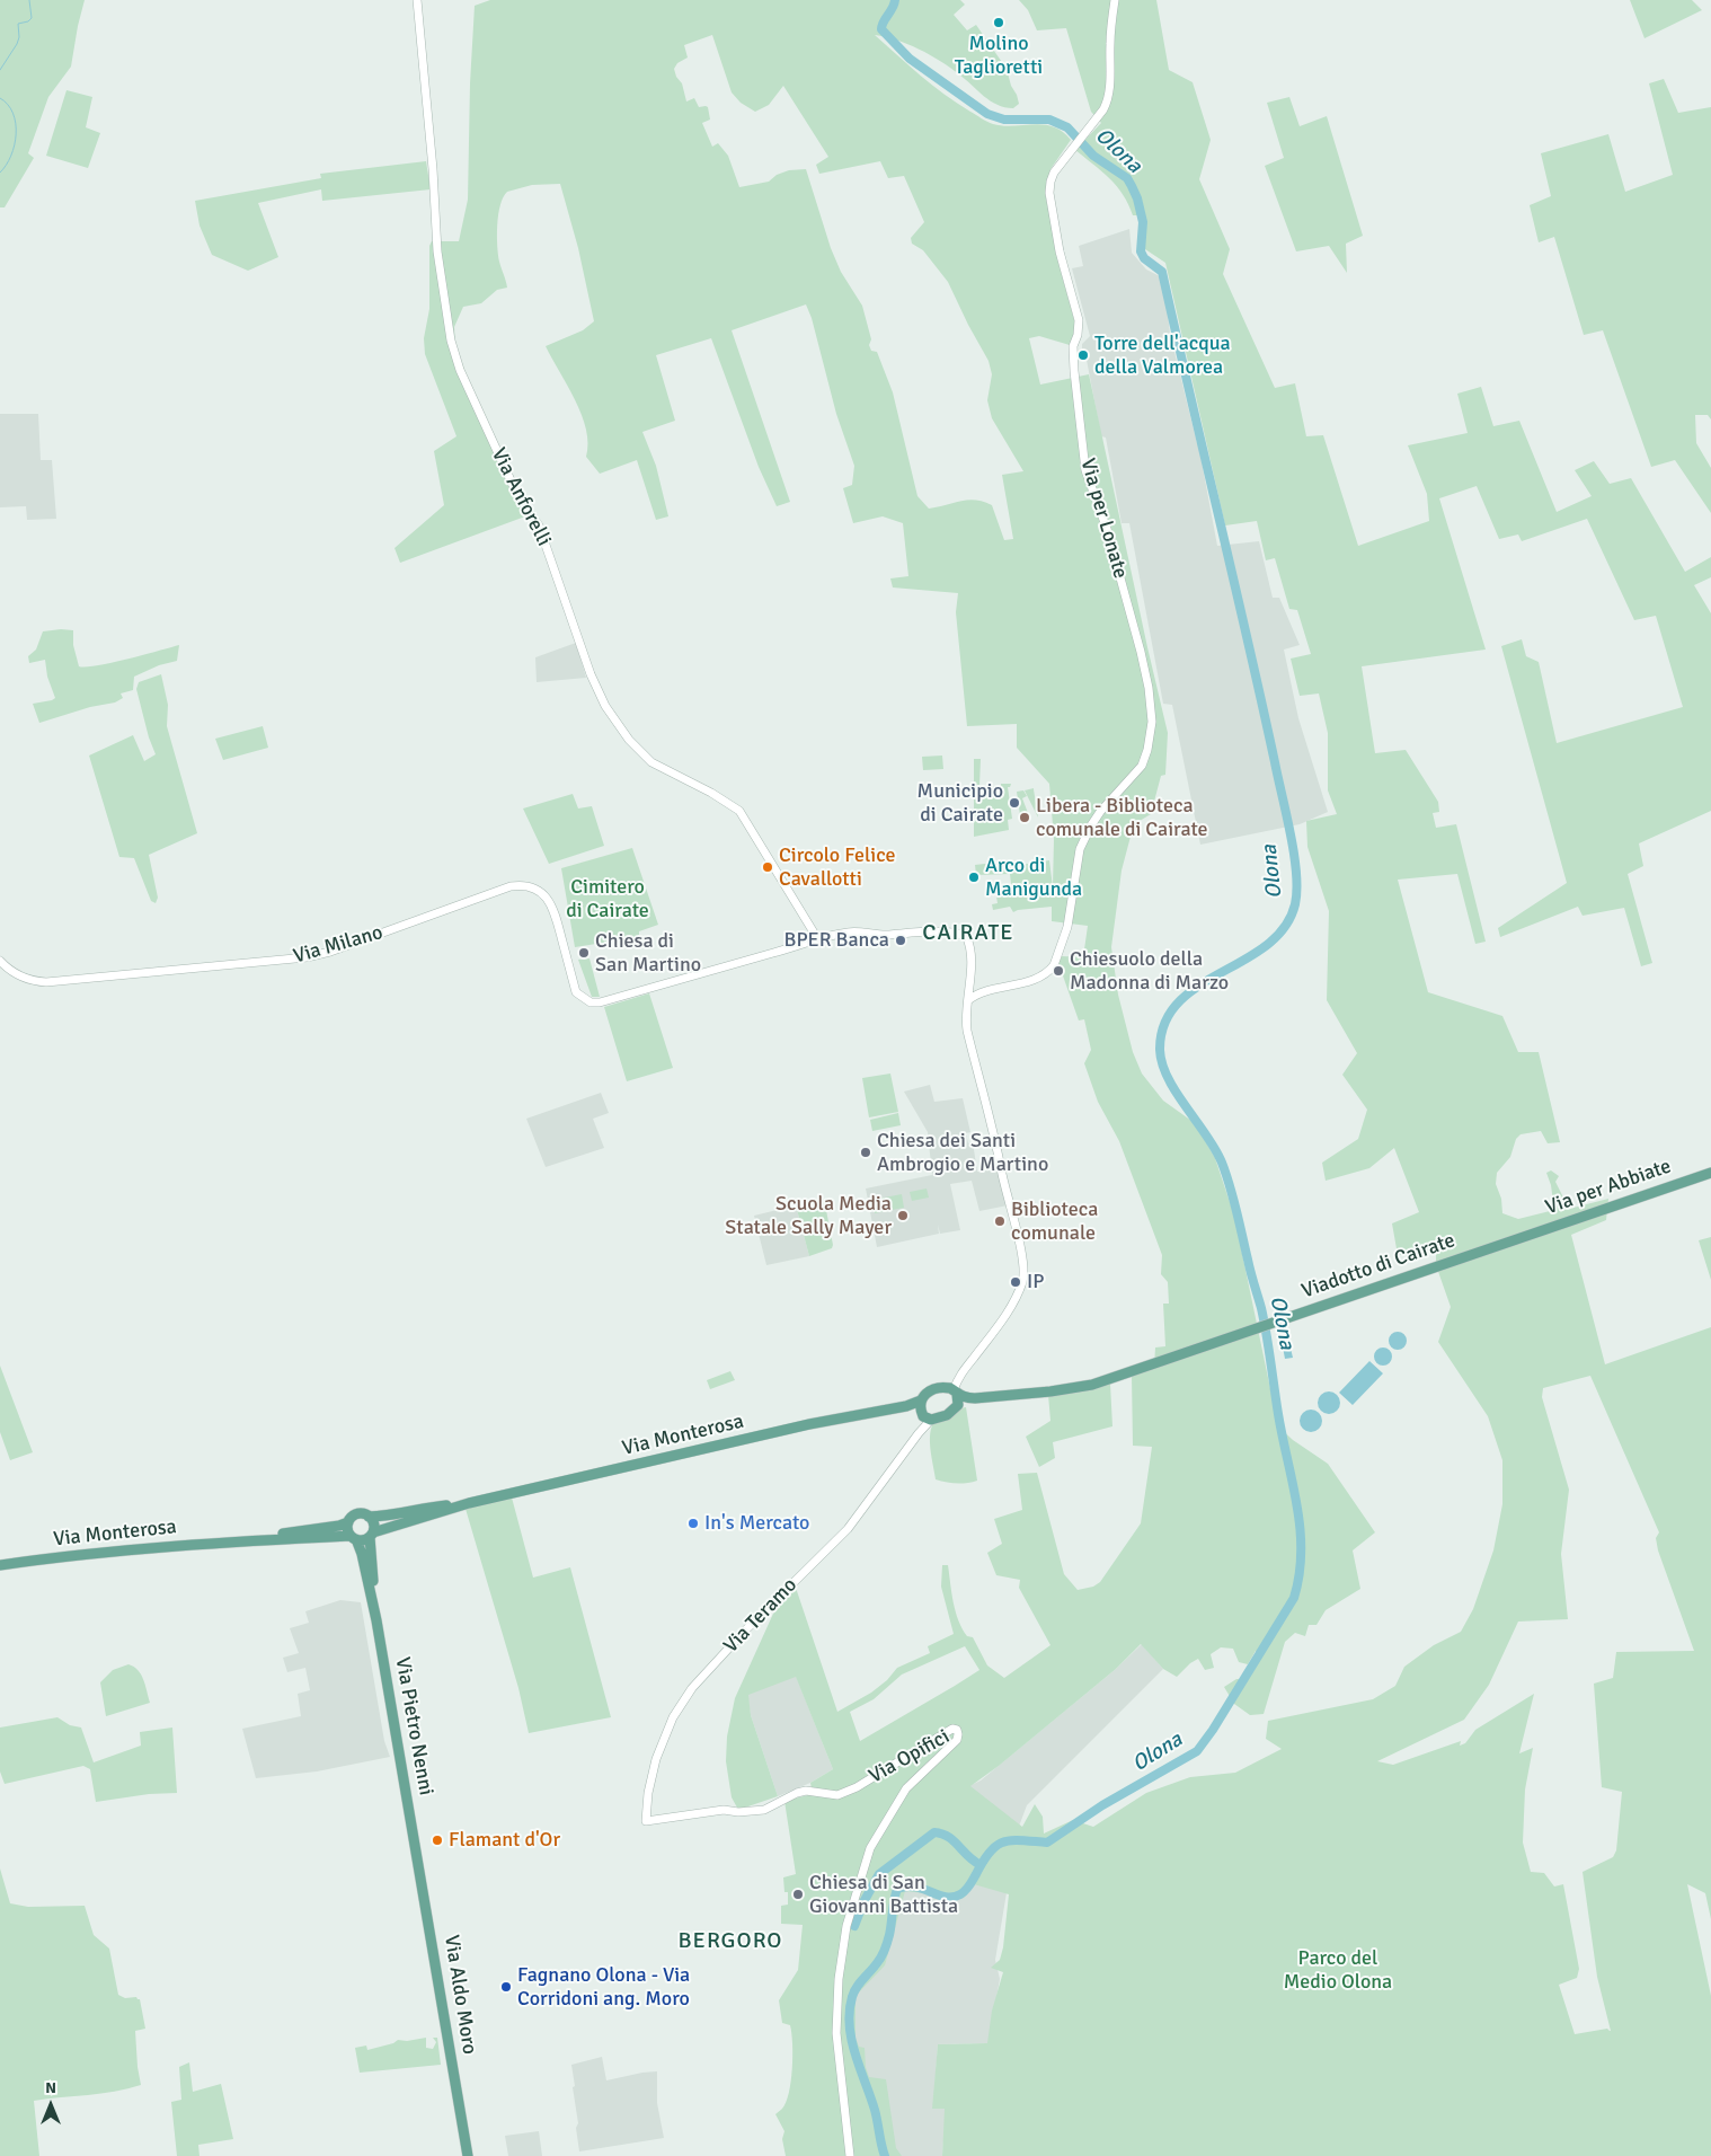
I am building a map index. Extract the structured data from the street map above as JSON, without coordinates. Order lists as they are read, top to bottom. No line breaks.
{"streets":{"main road":["Via per Abbiate","Viadotto di Cairate","Via Monterosa","Via Pietro Nenni","Via Aldo Moro"],"street":["Via Anforelli","Via per Lonate","Via Milano","Via Teramo","Via Opifici"]},"crossings":[["Via Anforelli","Via Milano"],["Via per Abbiate","Viadotto di Cairate"],["Via Monterosa","Via Teramo"],["Via Monterosa","Via Pietro Nenni"],["Via Teramo","Via Opifici"],["Via Pietro Nenni","Via Aldo Moro"]],"districts":["CAIRATE","BERGORO"],"water":["Olona"],"parks":["Cimitero di Cairate","Parco del Medio Olona"],"places":["Molino Taglioretti","Torre dell'acqua della Valmorea","Municipio di Cairate","Libera - Biblioteca comunale di Cairate","Circolo Felice Cavallotti","Arco di Manigunda","BPER Banca","Chiesa di San Martino","Chiesuolo della Madonna di Marzo","Chiesa dei Santi Ambrogio e Martino","Scuola Media Statale Sally Mayer","Biblioteca comunale","IP","In's Mercato","Flamant d'Or","Chiesa di San Giovanni Battista","Fagnano Olona - Via Corridoni ang. Moro"],"north":"top"}
